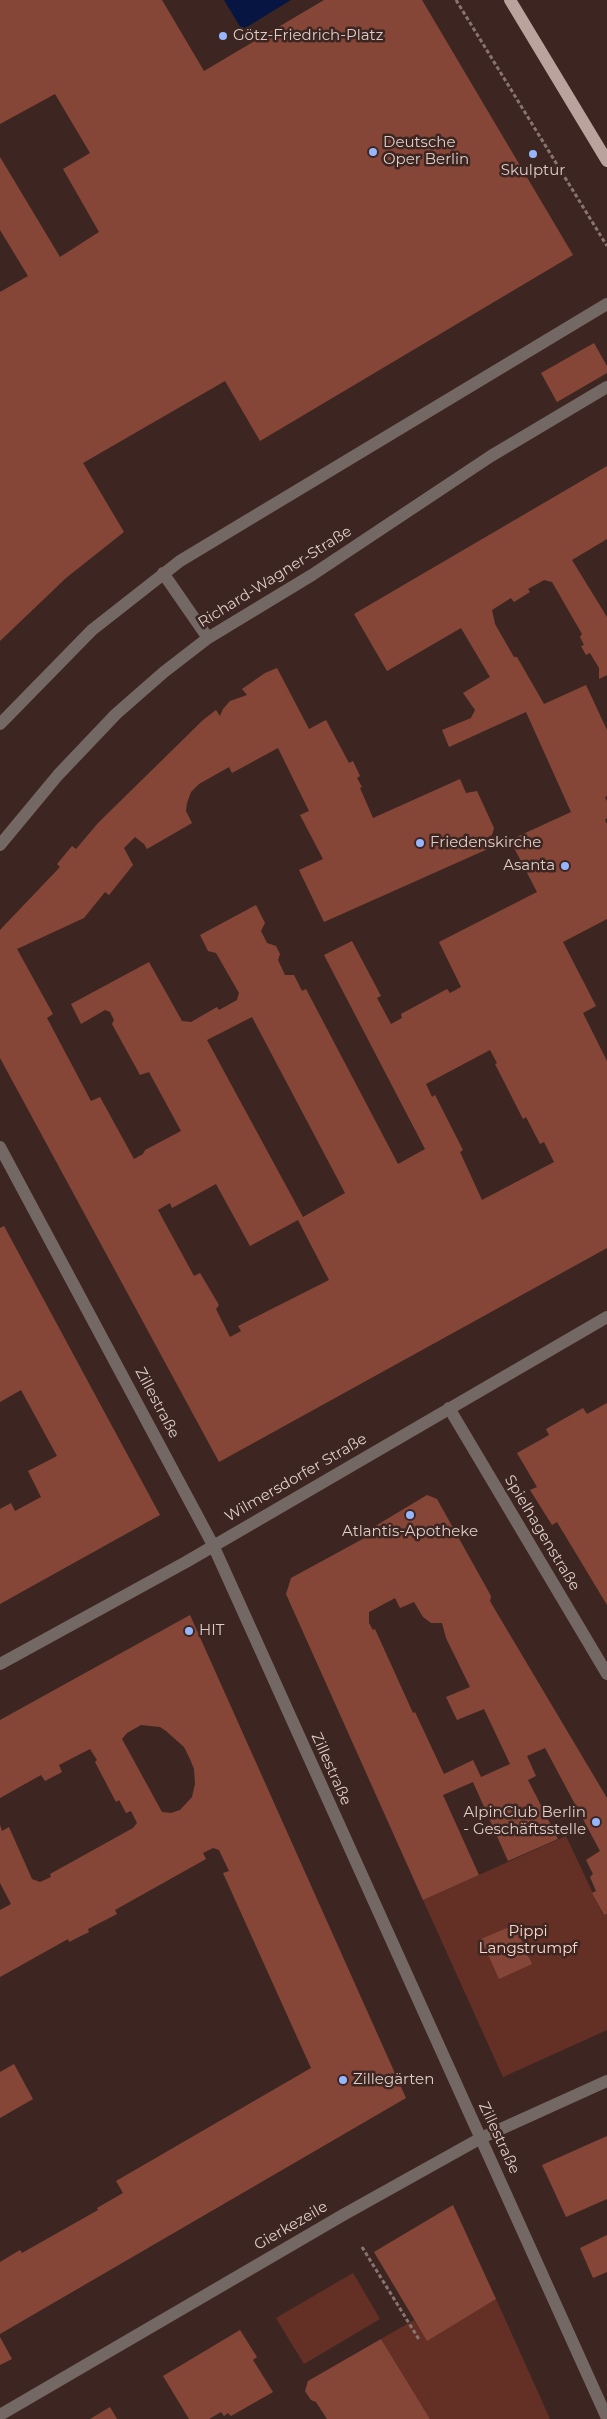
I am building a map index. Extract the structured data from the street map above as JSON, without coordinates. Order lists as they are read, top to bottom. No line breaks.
{"streets":{"street":["Richard-Wagner-Straße","Zillestraße","Wilmersdorfer Straße","Spielhagenstraße","Gierkezeile"]},"crossings":[["Zillestraße","Wilmersdorfer Straße"],["Zillestraße","Gierkezeile"],["Wilmersdorfer Straße","Spielhagenstraße"]],"parks":["Pippi Langstrumpf"],"places":["Götz-Friedrich-Platz","Deutsche Oper Berlin","Skulptur","Friedenskirche","Asanta","Atlantis-Apotheke","HIT","AlpinClub Berlin - Geschäftsstelle","Zillegärten"]}
